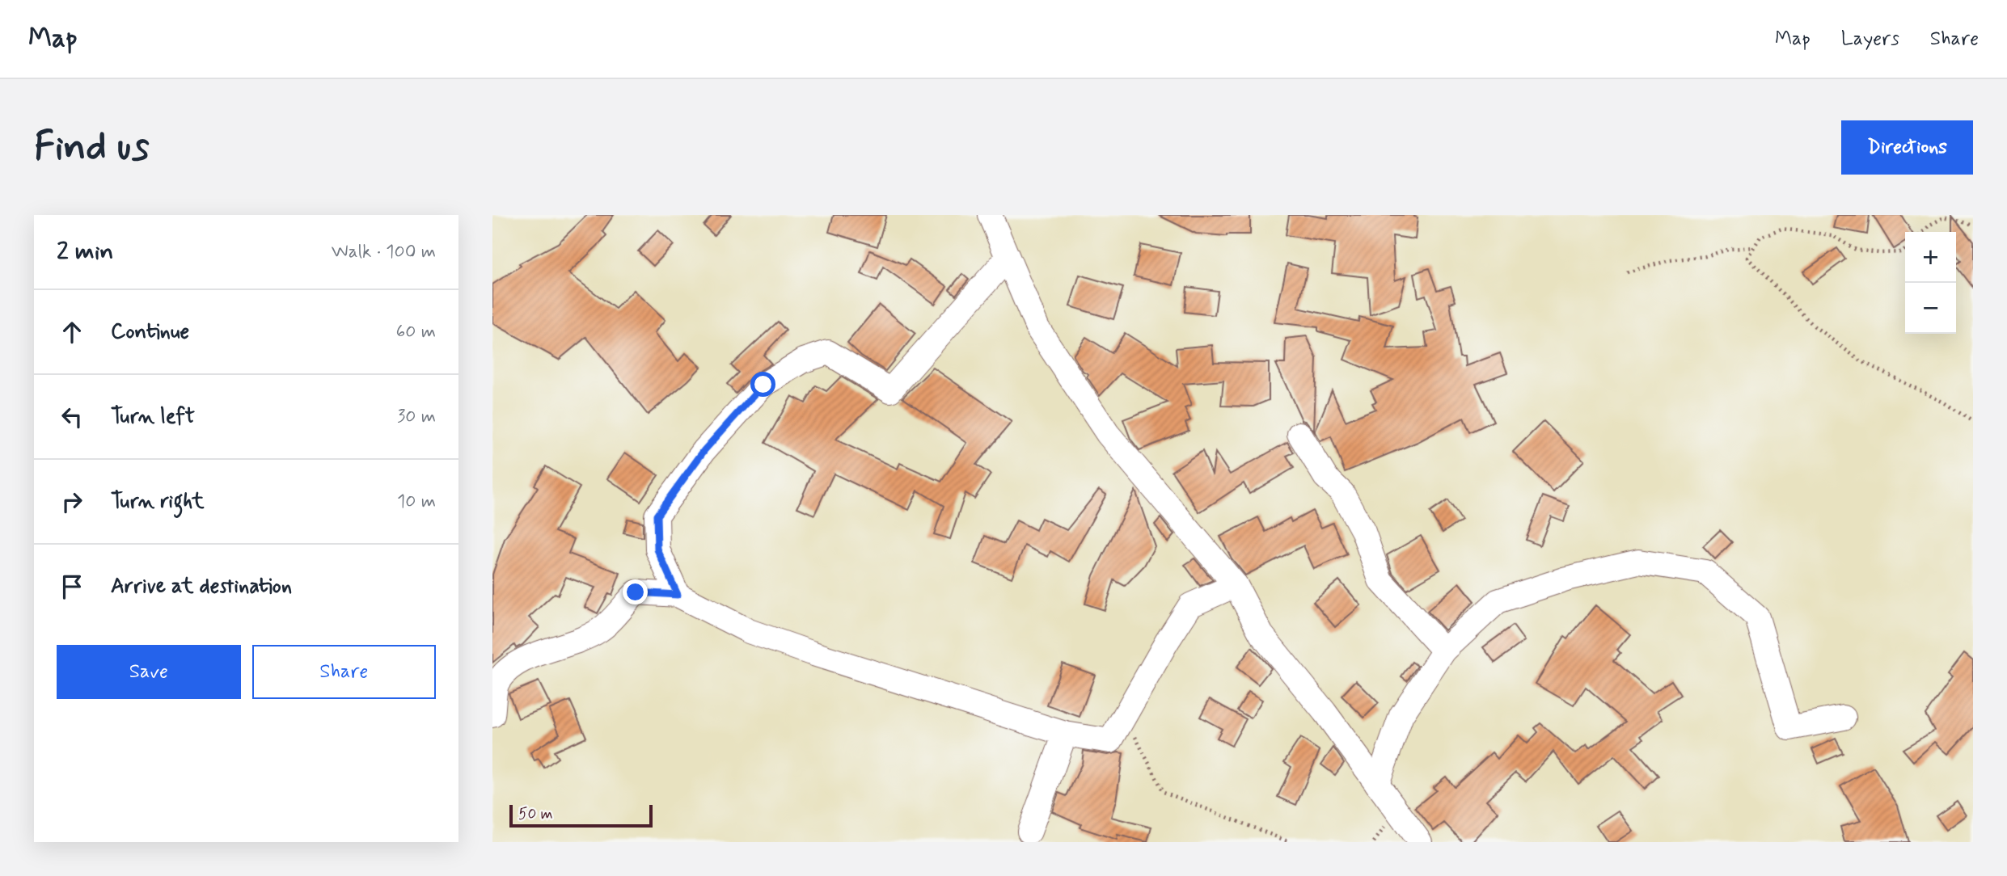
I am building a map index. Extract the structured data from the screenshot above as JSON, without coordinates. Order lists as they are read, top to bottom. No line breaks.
{"scale_bar":"50 m","page":{"header":"Map","nav":["Map","Layers","Share"],"buttons":["Directions",["Save","Share"]],"title":"Find us","heading":["2 min","Walk · 100 m"],"map_buttons":["+","−"],"list":[["Continue","60 m"],["Turn left","30 m"],["Turn right","10 m"],"Arrive at destination"],"scale":"50 m"}}
